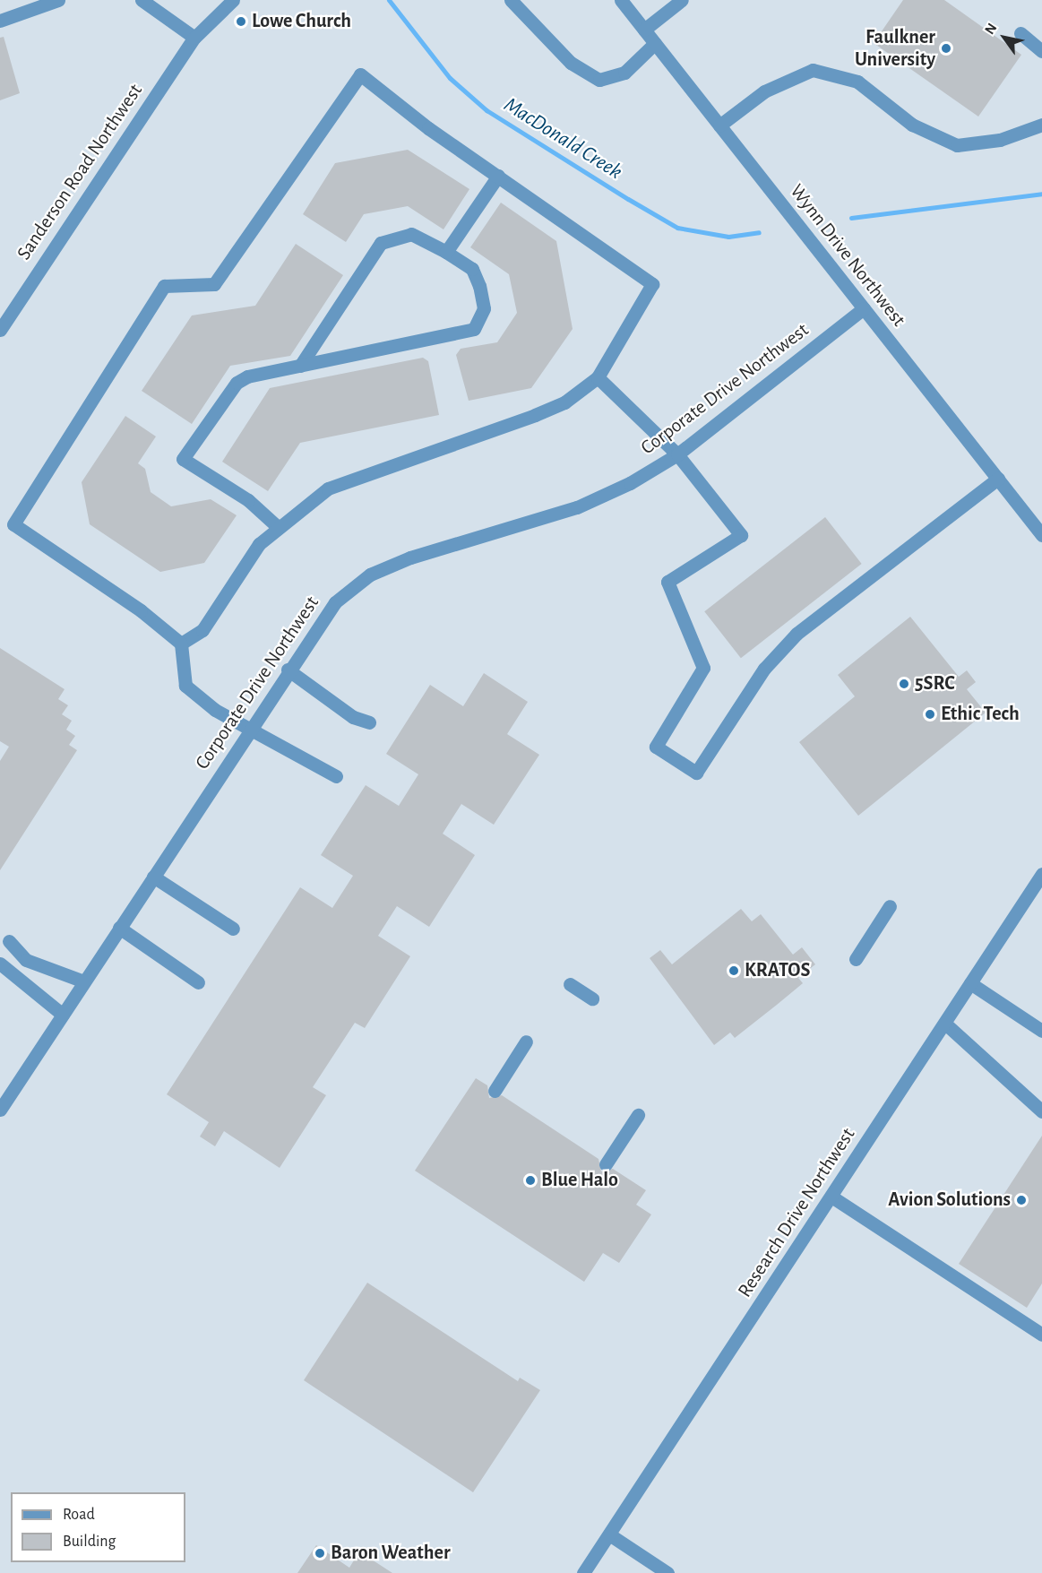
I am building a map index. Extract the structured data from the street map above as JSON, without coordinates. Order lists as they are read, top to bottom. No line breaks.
{"streets":{"street":["Sanderson Road Northwest","Wynn Drive Northwest","Corporate Drive Northwest","Research Drive Northwest"]},"crossings":[["Wynn Drive Northwest","Corporate Drive Northwest"]],"water":["MacDonald Creek"],"places":["Lowe Church","Faulkner University","5SRC","Ethic Tech","KRATOS","Blue Halo","Avion Solutions","Baron Weather"],"legend":["Road","Building"],"north":"top left"}
